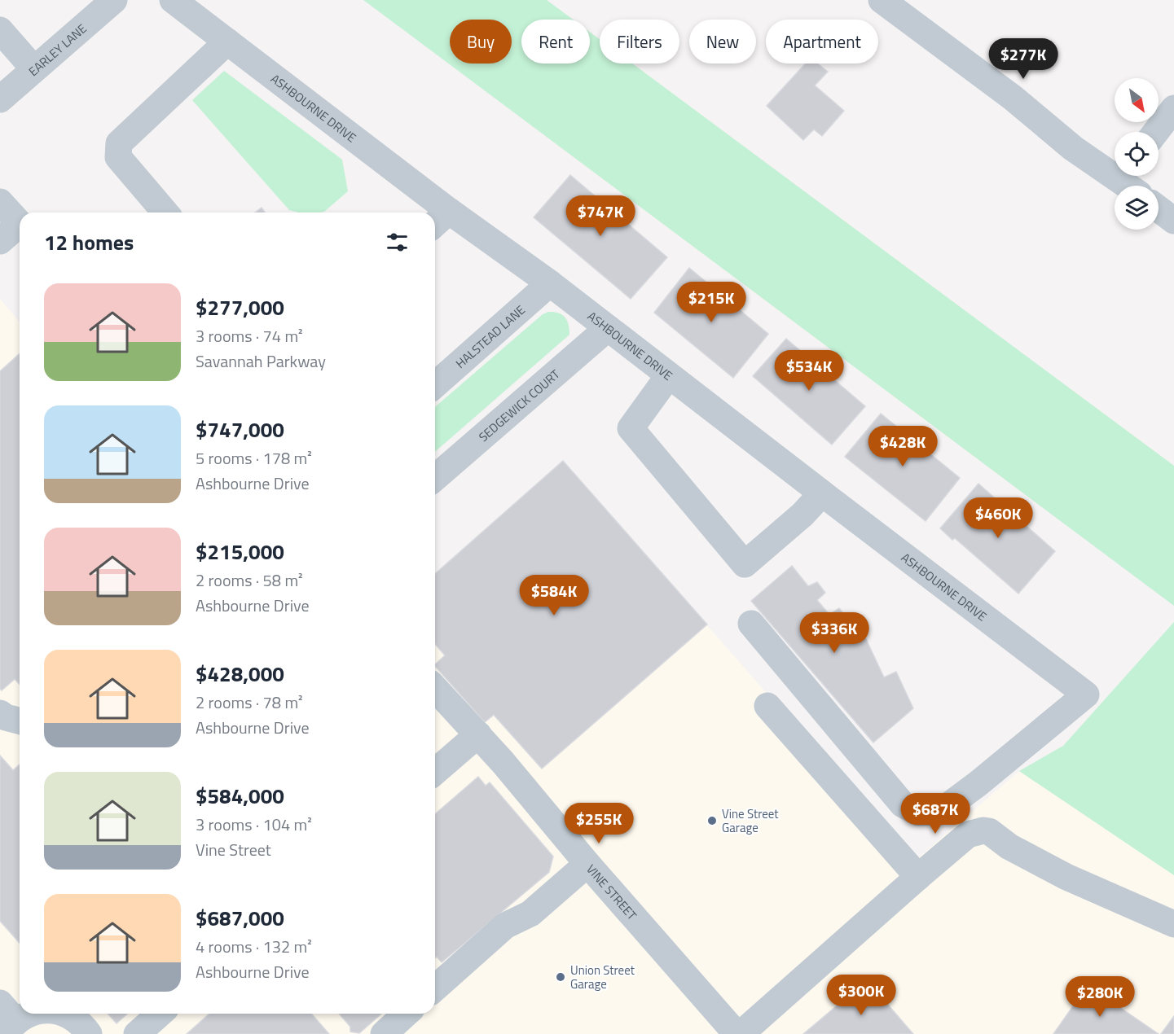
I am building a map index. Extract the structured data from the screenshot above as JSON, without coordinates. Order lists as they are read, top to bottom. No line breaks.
{"streets":{"street":["EARLEY LANE","ASHBOURNE DRIVE","HALSTEAD LANE","SEDGEWICK COURT","VINE STREET"]},"crossings":[["ASHBOURNE DRIVE","HALSTEAD LANE"],["ASHBOURNE DRIVE","SEDGEWICK COURT"]],"places":["Vine Street Garage","Union Street Garage"],"north":"bottom right","page":{"chip":["Buy","Rent","Filters","New","Apartment"],"price":["$277K","$747K","$215K","$534K","$428K","$460K","$584K","$336K","$687K","$255K","$300K","$280K"],"heading":"12 homes","list":[{"name":"$277,000","note":"3 rooms · 74 m² · Savannah Parkway"},{"name":"$747,000","note":"5 rooms · 178 m² · Ashbourne Drive"},{"name":"$215,000","note":"2 rooms · 58 m² · Ashbourne Drive"},{"name":"$428,000","note":"2 rooms · 78 m² · Ashbourne Drive"},{"name":"$584,000","note":"3 rooms · 104 m² · Vine Street"},{"name":"$687,000","note":"4 rooms · 132 m² · Ashbourne Drive"}]}}
